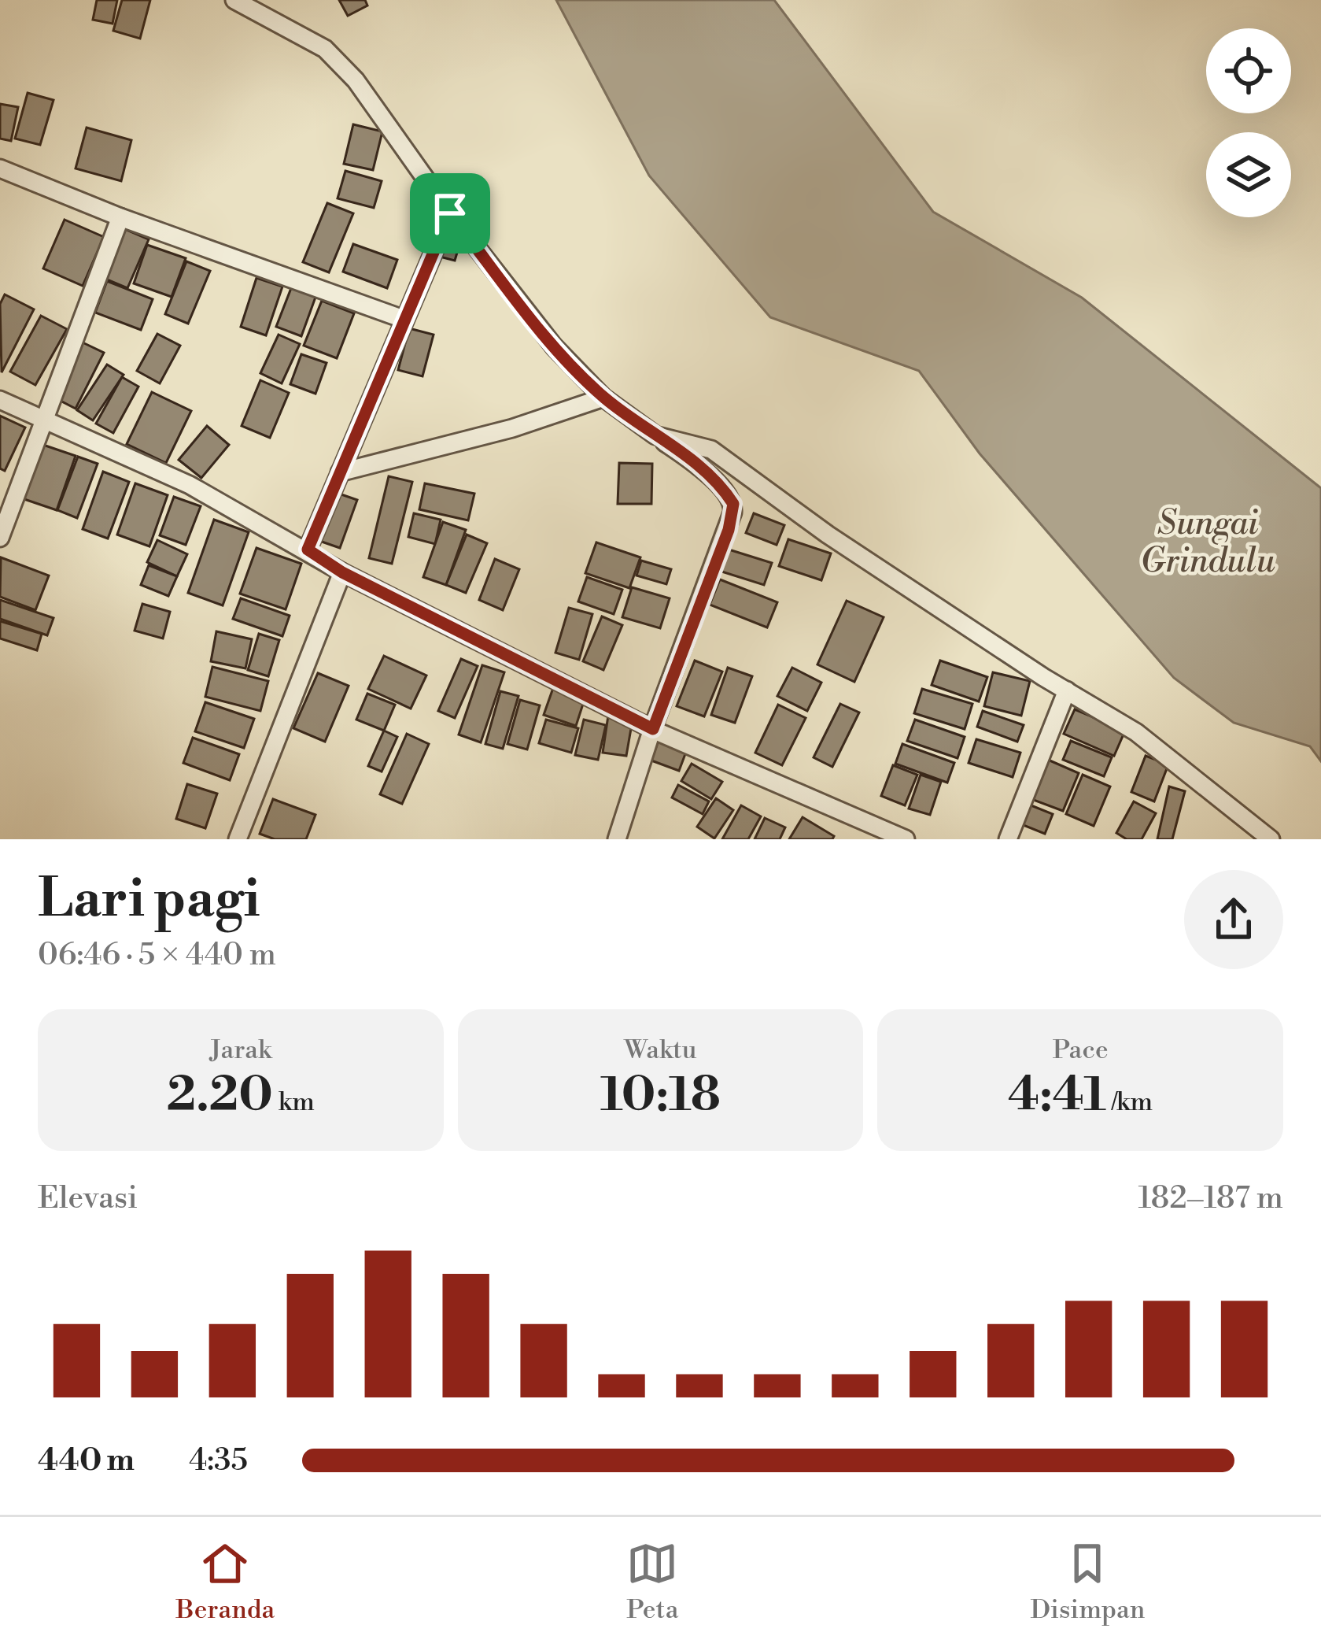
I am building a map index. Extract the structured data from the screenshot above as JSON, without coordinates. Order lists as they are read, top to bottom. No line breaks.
{"water":["Sungai Grindulu"],"page":{"heading":["Lari pagi","06:46 · 5 × 440 m"],"stats":[["Jarak","2.20 km"],["Waktu","10:18"],["Pace","4:41 /km"]],"chart":["Elevasi","182–187 m"],"list":[{"name":"440 m","note":"4:35"}],"tabs":["Beranda","Peta","Disimpan"]}}
